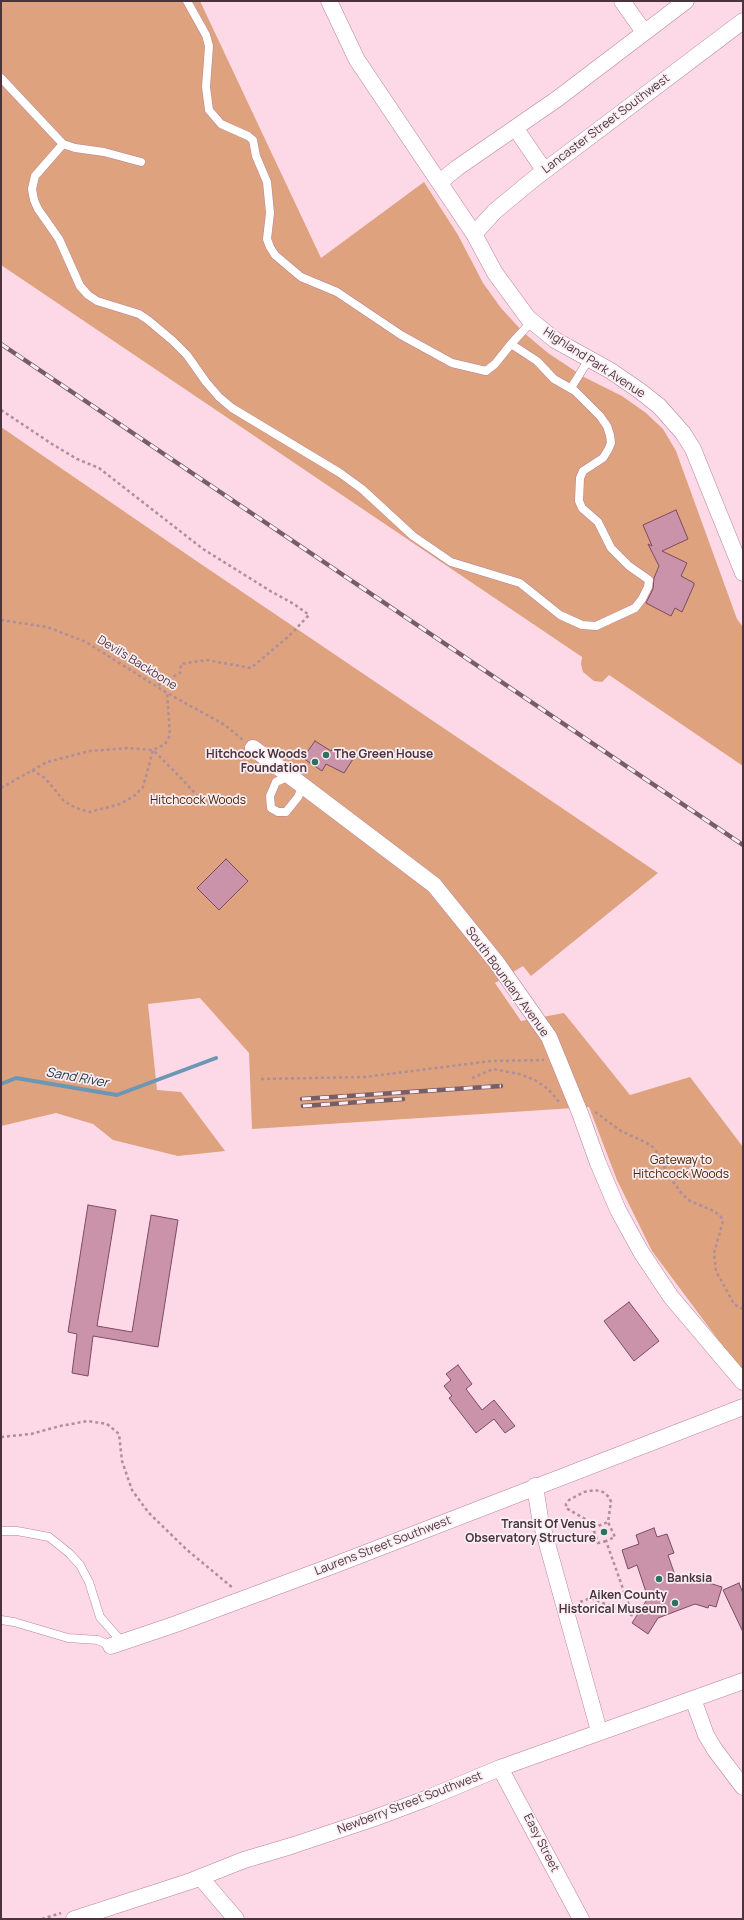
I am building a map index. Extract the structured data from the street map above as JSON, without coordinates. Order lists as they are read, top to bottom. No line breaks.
{"streets":{"street":["Lancaster Street Southwest","Highland Park Avenue","South Boundary Avenue","Laurens Street Southwest","Newberry Street Southwest","Easy Street"],"path":["Devil's Backbone"]},"crossings":[["Lancaster Street Southwest","Highland Park Avenue"],["Devil's Backbone","South Boundary Avenue"],["Newberry Street Southwest","Easy Street"]],"water":["Sand River"],"parks":["Hitchcock Woods","Gateway to Hitchcock Woods"],"places":["The Green House","Hitchcock Woods Foundation","Transit Of Venus Observatory Structure","Banksia","Aiken County Historical Museum"]}
